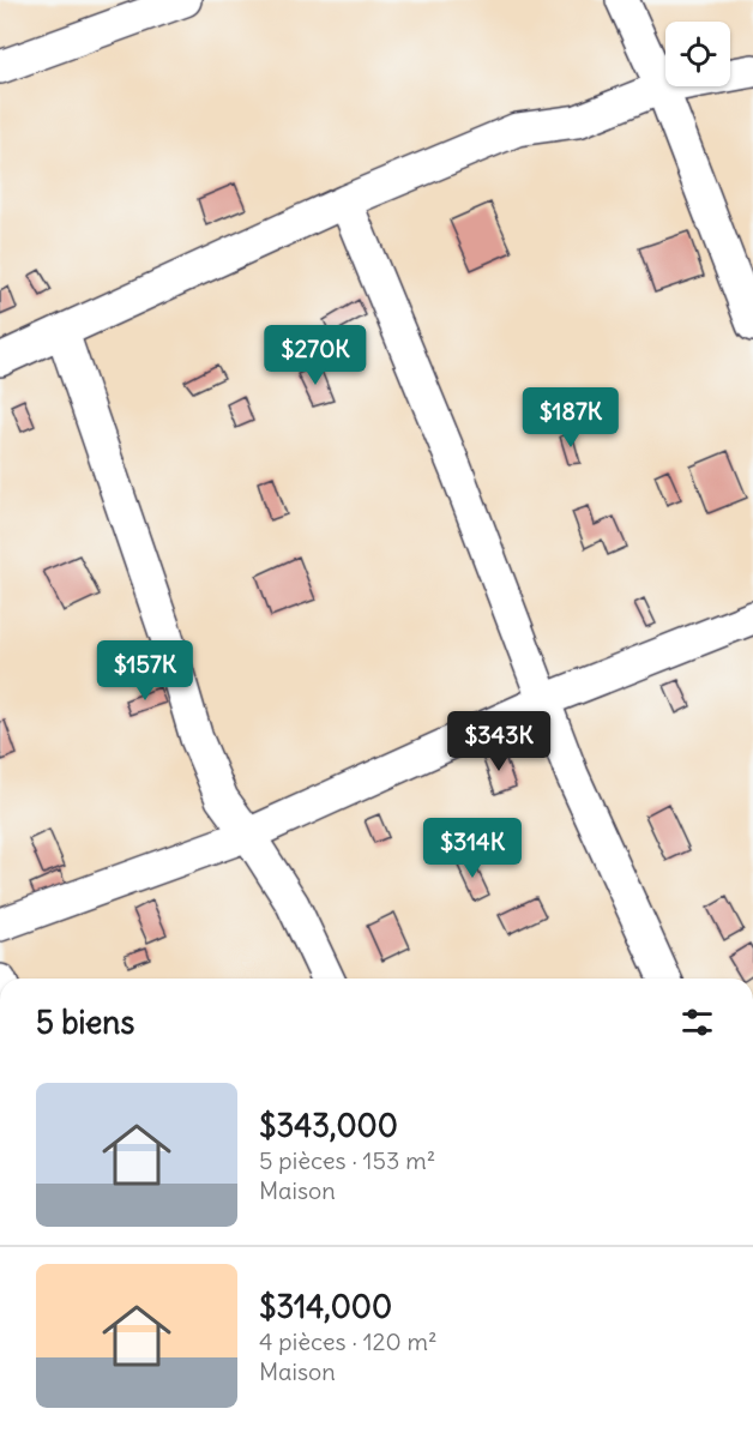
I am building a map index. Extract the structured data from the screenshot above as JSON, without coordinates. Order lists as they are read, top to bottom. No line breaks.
{"page":{"price":["$270K","$187K","$157K","$343K","$314K"],"heading":"5 biens","list":[{"name":"$343,000","note":"5 pièces · 153 m² · Maison"},{"name":"$314,000","note":"4 pièces · 120 m² · Maison"}]}}
